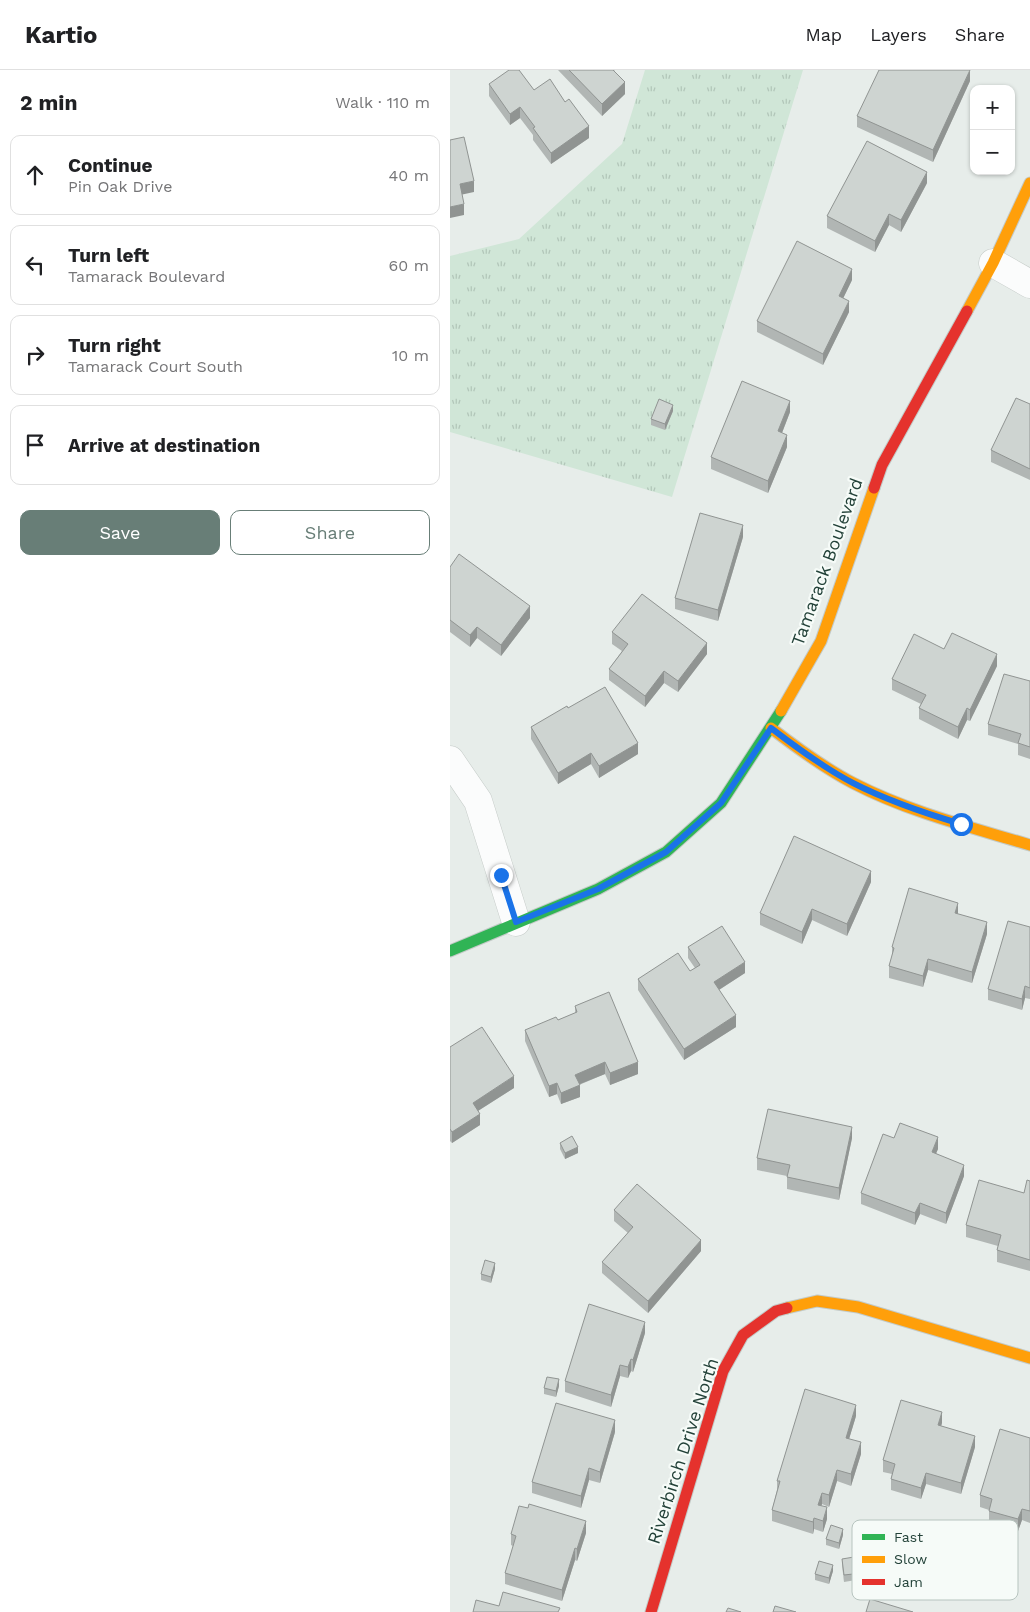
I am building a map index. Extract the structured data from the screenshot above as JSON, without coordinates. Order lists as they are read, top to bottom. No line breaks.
{"streets":{"street":["Tamarack Boulevard","Riverbirch Drive North"]},"legend":["Fast","Slow","Jam"],"page":{"header":"Kartio","nav":["Map","Layers","Share"],"heading":["2 min","Walk · 110 m"],"map_buttons":["+","−"],"list":[["Continue","Pin Oak Drive","40 m"],["Turn left","Tamarack Boulevard","60 m"],["Turn right","Tamarack Court South","10 m"],"Arrive at destination"],"buttons":["Save","Share"]}}
